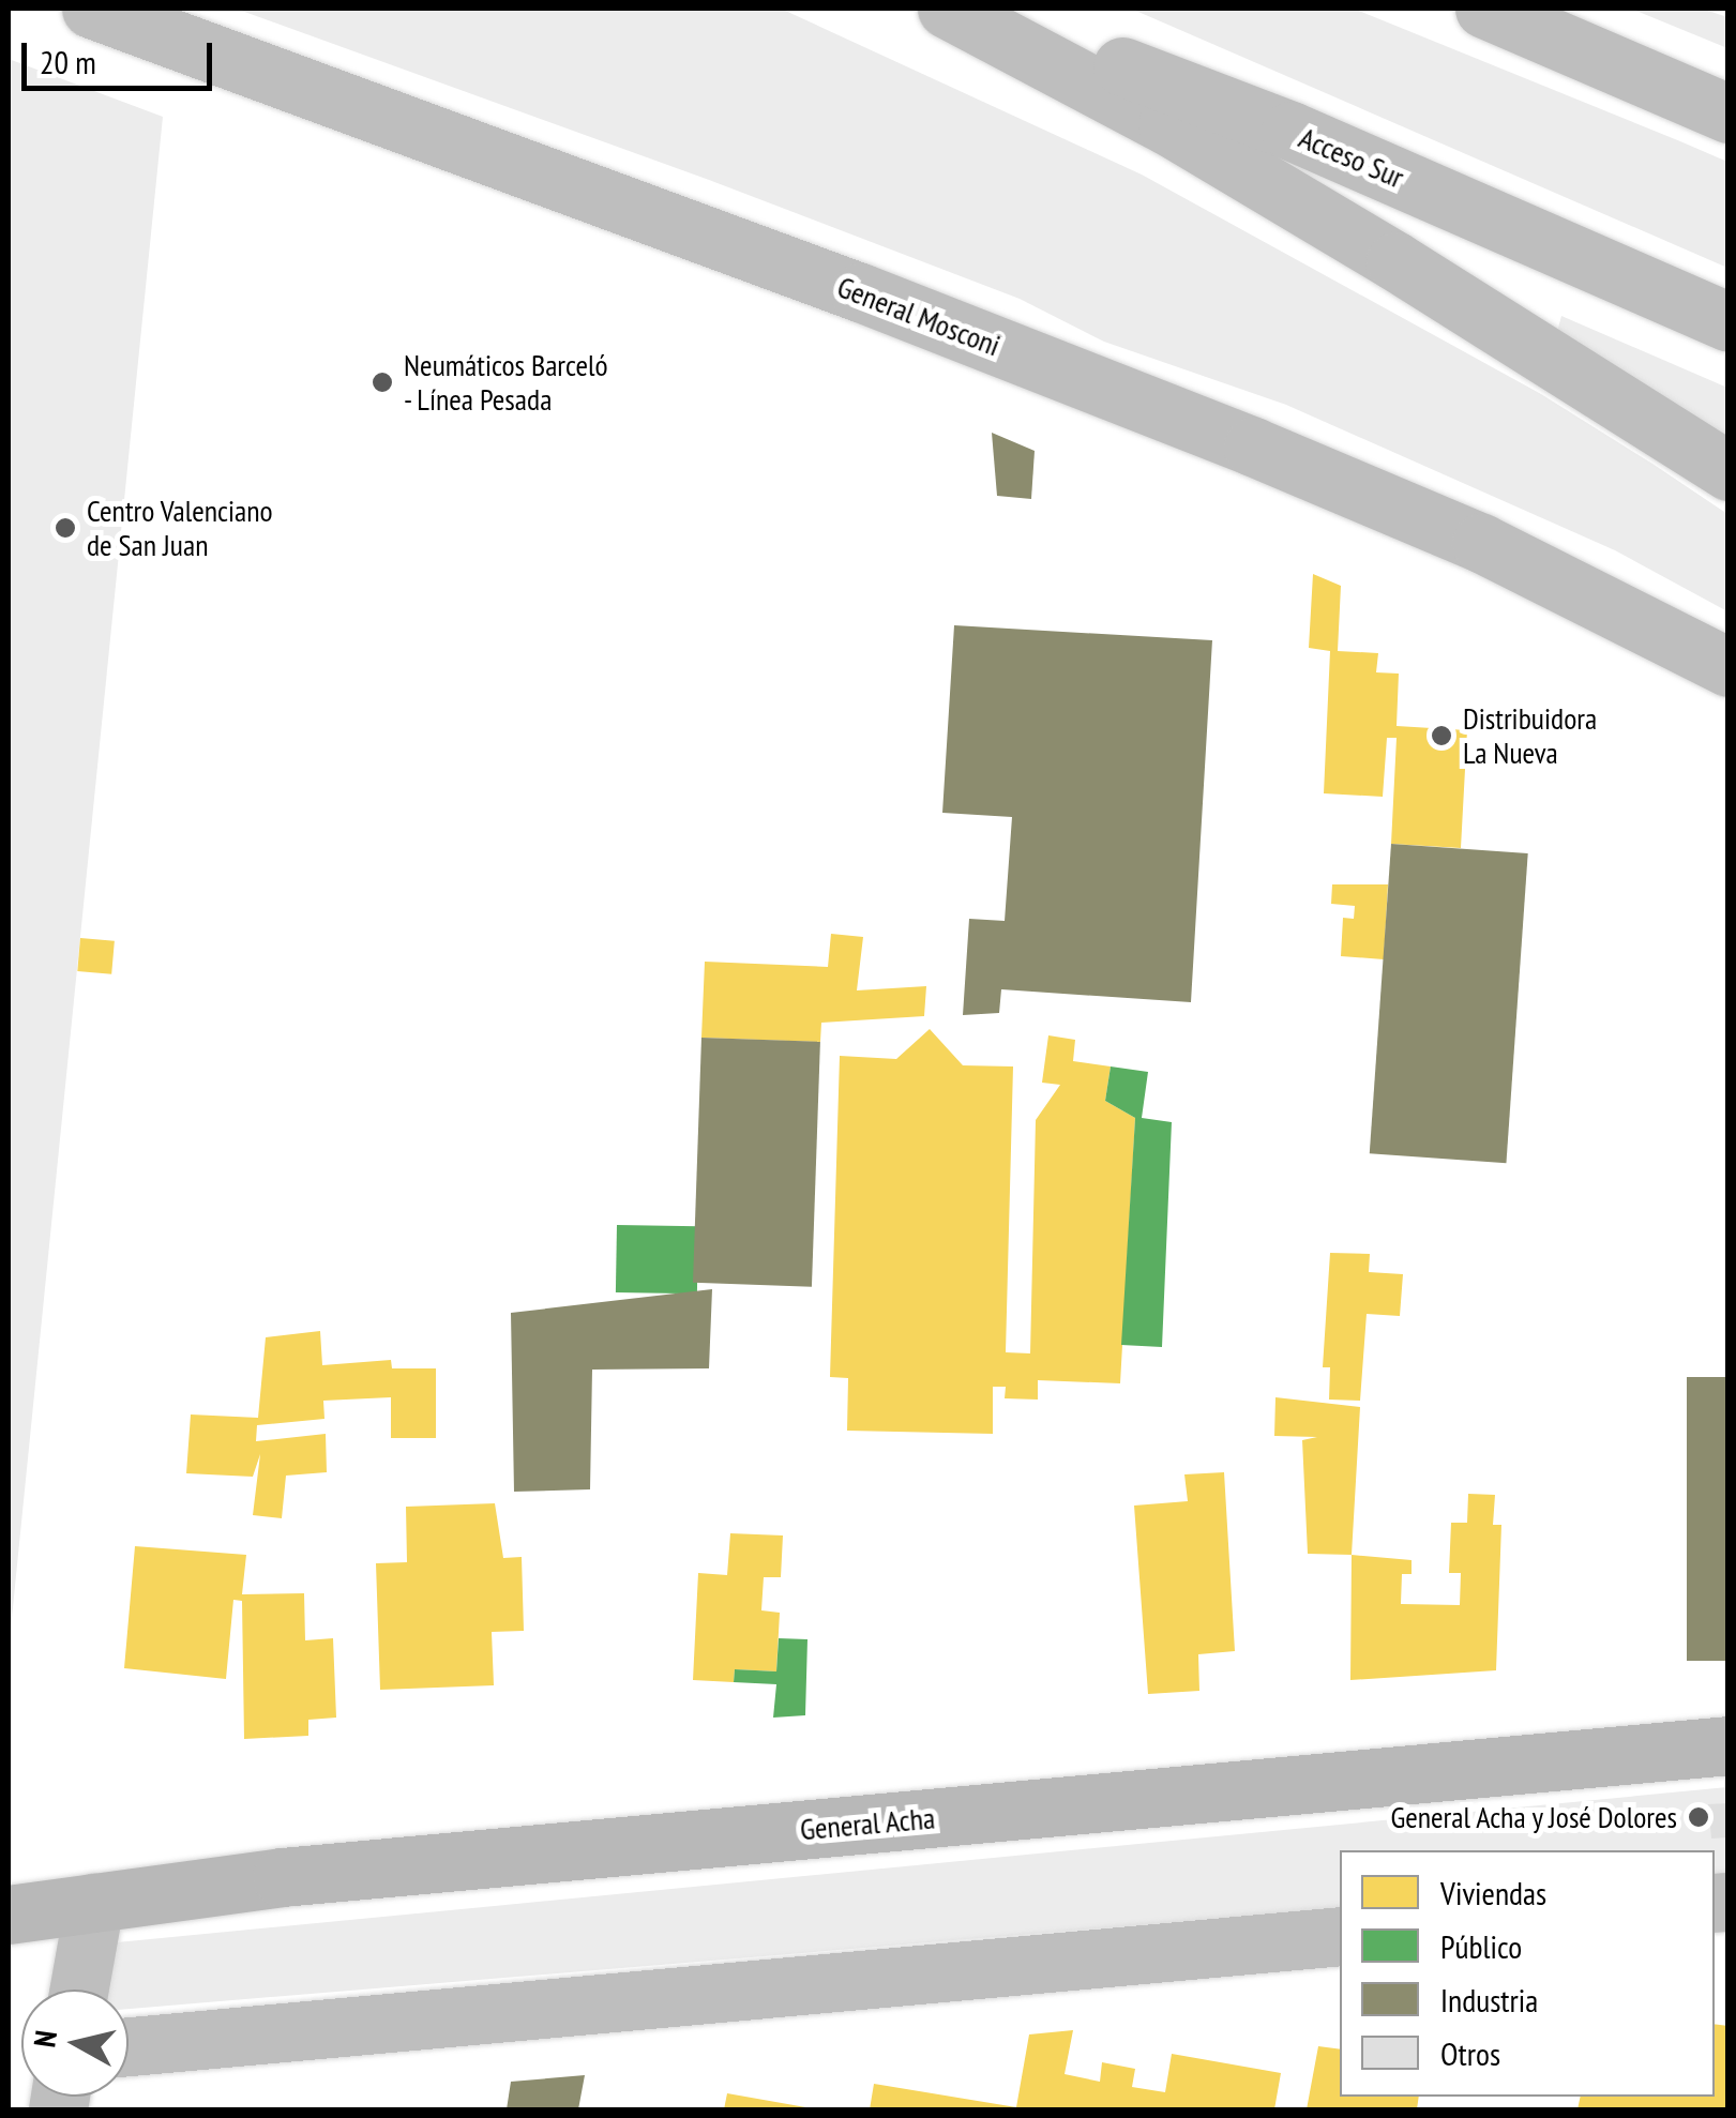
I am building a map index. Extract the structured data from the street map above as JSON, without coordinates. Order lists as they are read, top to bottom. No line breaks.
{"streets":{"main road":["Acceso Sur","General Mosconi","General Acha"]},"places":["Neumáticos Barceló - Línea Pesada","Centro Valenciano de San Juan","Distribuidora La Nueva","General Acha y José Dolores"],"legend":["Viviendas","Público","Industria","Otros"],"scale_bar":"20 m","north":"left"}
